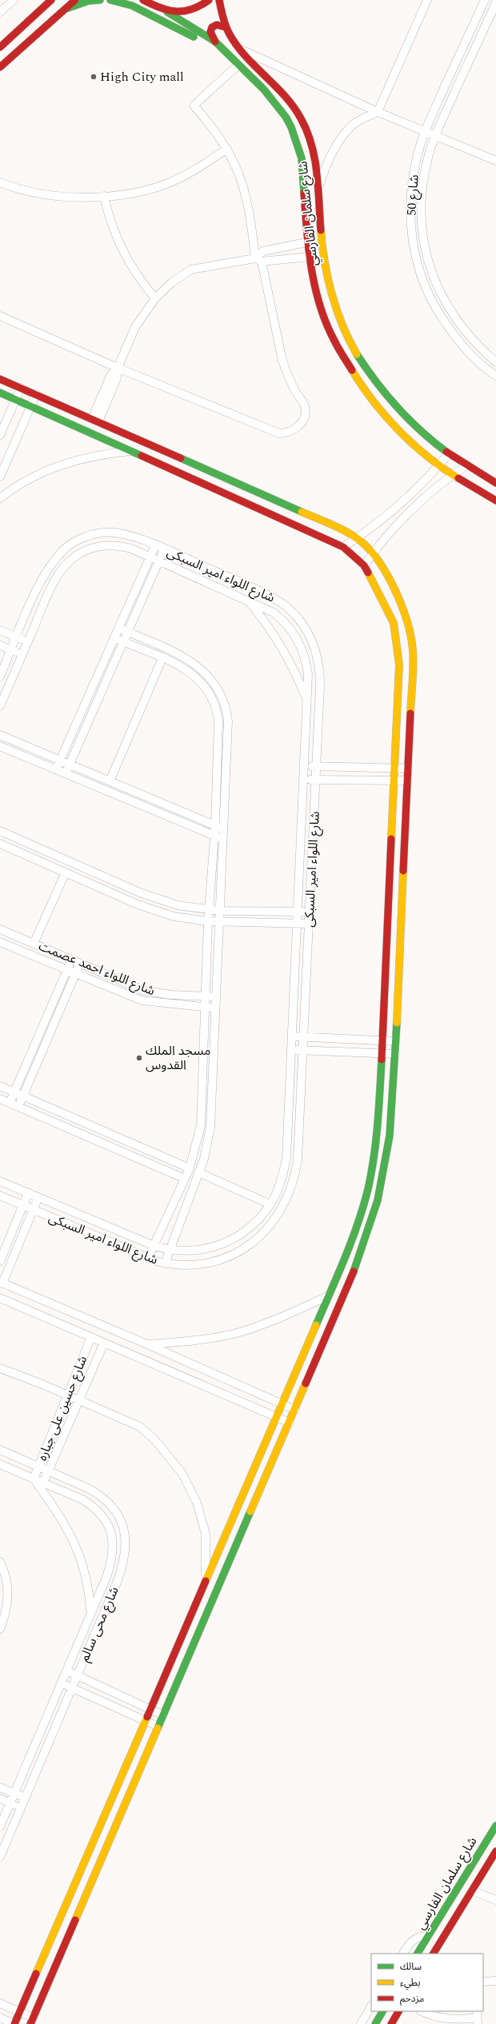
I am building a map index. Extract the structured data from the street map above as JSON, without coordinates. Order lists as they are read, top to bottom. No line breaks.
{"streets":{"street":["شارع 50","شارع سلمان الفارسي","شارع اللواء امير السبكى","شارع اللواء احمد عصمت","شارع حسين على جباره","شارع محى سالم"]},"crossings":[["شارع حسين على جباره","شارع محى سالم"]],"places":["High City mall","مسجد الملك القدوس"],"legend":["سالك","بطيء","مزدحم"]}
